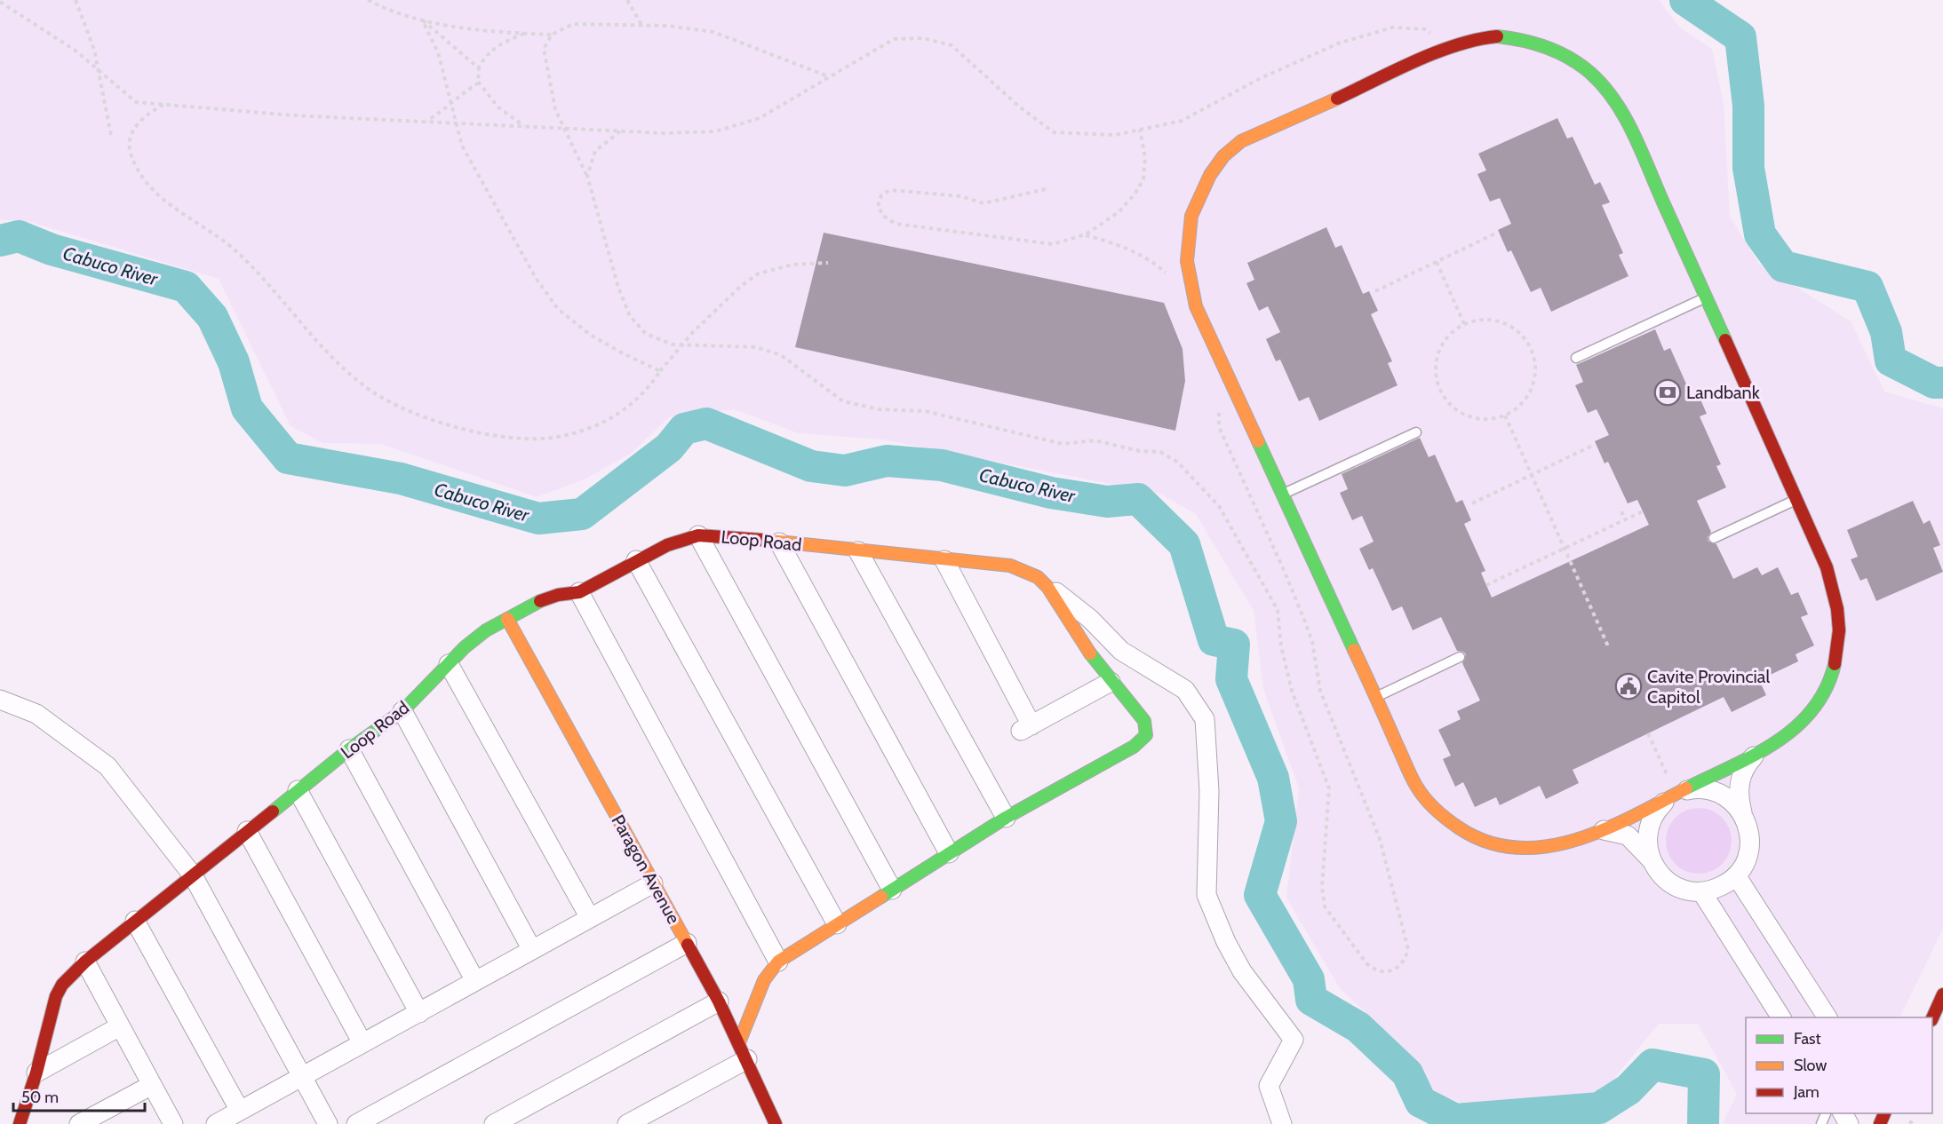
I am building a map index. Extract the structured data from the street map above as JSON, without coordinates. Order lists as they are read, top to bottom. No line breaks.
{"streets":{"street":["Loop Road","Paragon Avenue"]},"crossings":[["Loop Road","Paragon Avenue"]],"water":["Cabuco River"],"places":{"bank":["Landbank"],"public building":["Cavite Provincial Capitol"]},"legend":["Fast","Slow","Jam"],"scale_bar":"50 m"}
